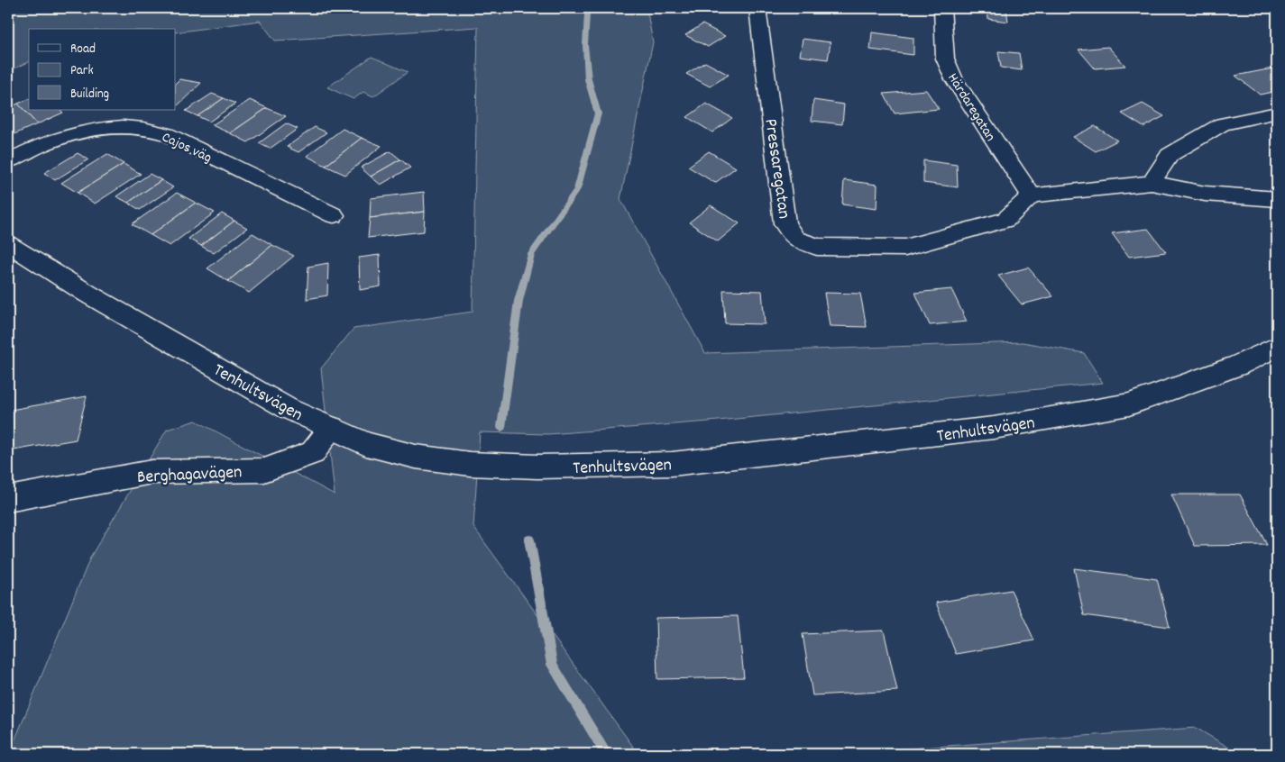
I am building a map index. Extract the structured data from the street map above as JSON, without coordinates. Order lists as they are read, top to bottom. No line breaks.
{"streets":{"street":["Härdaregatan","Cajos väg","Pressaregatan","Tenhultsvägen","Berghagavägen"]},"crossings":[["Härdaregatan","Pressaregatan"],["Tenhultsvägen","Berghagavägen"]],"legend":["Road","Park","Building"]}
